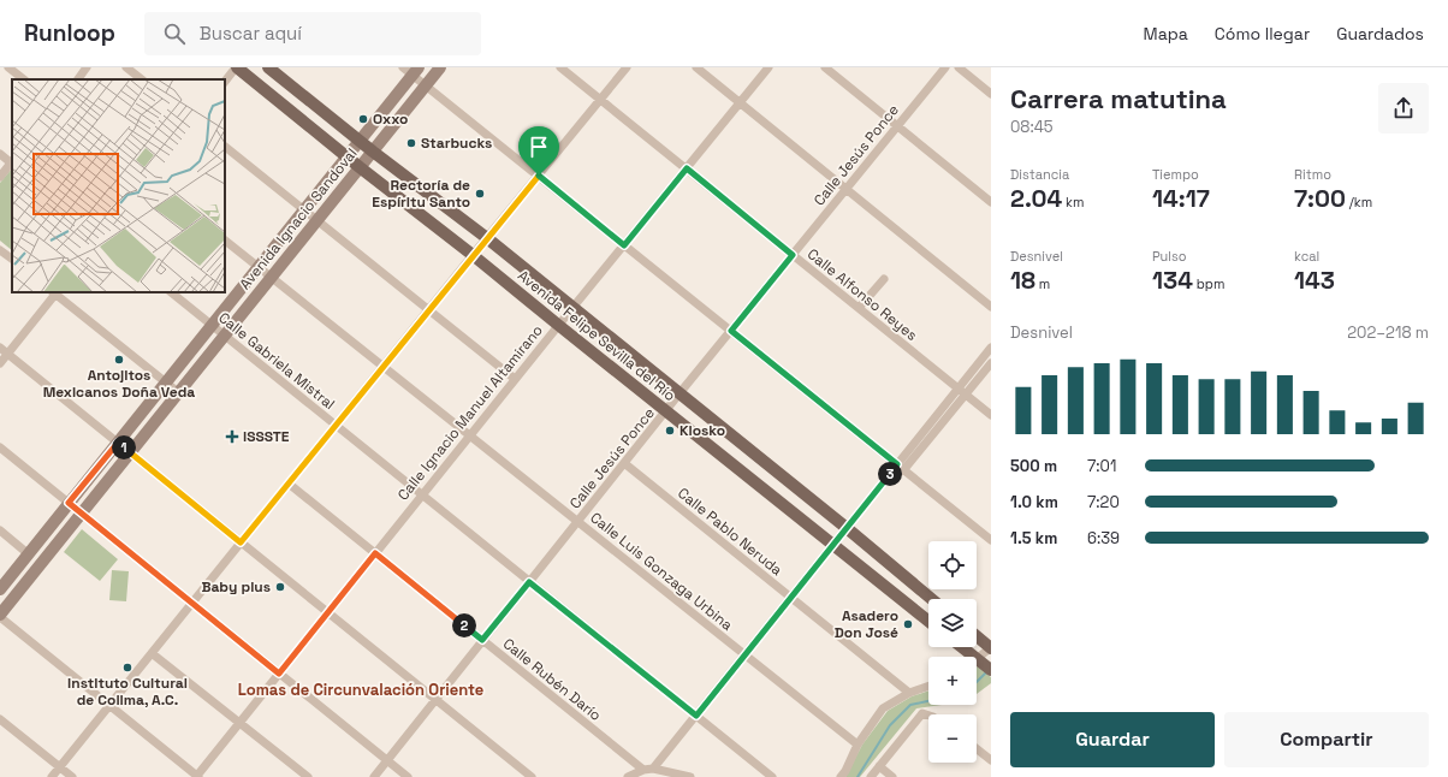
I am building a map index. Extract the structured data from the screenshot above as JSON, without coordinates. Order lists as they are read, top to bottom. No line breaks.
{"streets":{"main road":["Avenida Ignacio Sandoval","Avenida Felipe Sevilla del Río"],"street":["Calle Jesús Ponce","Calle Alfonso Reyes","Calle Gabriela Mistral","Calle Ignacio Manuel Altamirano","Calle Pablo Neruda","Calle Luis Gonzaga Urbina","Calle Rubén Darío"]},"crossings":[["Calle Jesús Ponce","Calle Alfonso Reyes"],["Calle Jesús Ponce","Avenida Felipe Sevilla del Río"],["Calle Jesús Ponce","Calle Gabriela Mistral"],["Calle Jesús Ponce","Calle Pablo Neruda"],["Calle Jesús Ponce","Calle Luis Gonzaga Urbina"],["Calle Jesús Ponce","Calle Rubén Darío"],["Avenida Ignacio Sandoval","Avenida Felipe Sevilla del Río"],["Avenida Ignacio Sandoval","Calle Gabriela Mistral"],["Avenida Ignacio Sandoval","Calle Luis Gonzaga Urbina"],["Calle Alfonso Reyes","Calle Ignacio Manuel Altamirano"],["Avenida Felipe Sevilla del Río","Calle Ignacio Manuel Altamirano"],["Calle Gabriela Mistral","Calle Ignacio Manuel Altamirano"],["Calle Ignacio Manuel Altamirano","Calle Luis Gonzaga Urbina"],["Calle Ignacio Manuel Altamirano","Calle Rubén Darío"]],"districts":["Lomas de Circunvalación Oriente"],"places":{"other":["Oxxo","Starbucks","Rectoría de Espíritu Santo","Antojitos Mexicanos Doña Veda","Kiosko","Baby plus","Asadero Don José","Instituto Cultural de Colima, A.C."],"health":["ISSSTE"]},"page":{"header":"Runloop","search":"Buscar aquí","nav":["Mapa","Cómo llegar","Guardados"],"heading":["Carrera matutina","08:45"],"stats":[["Distancia","2.04 km"],["Tiempo","14:17"],["Ritmo","7:00 /km"],["Desnivel","18 m"],["Pulso","134 bpm"],["kcal","143"]],"chart":["Desnivel","202–218 m"],"pins":["1","3","2"],"list":[{"name":"500 m","note":"7:01"},{"name":"1.0 km","note":"7:20"},{"name":"1.5 km","note":"6:39"}],"map_buttons":["+","−"],"buttons":["Guardar","Compartir"]}}
